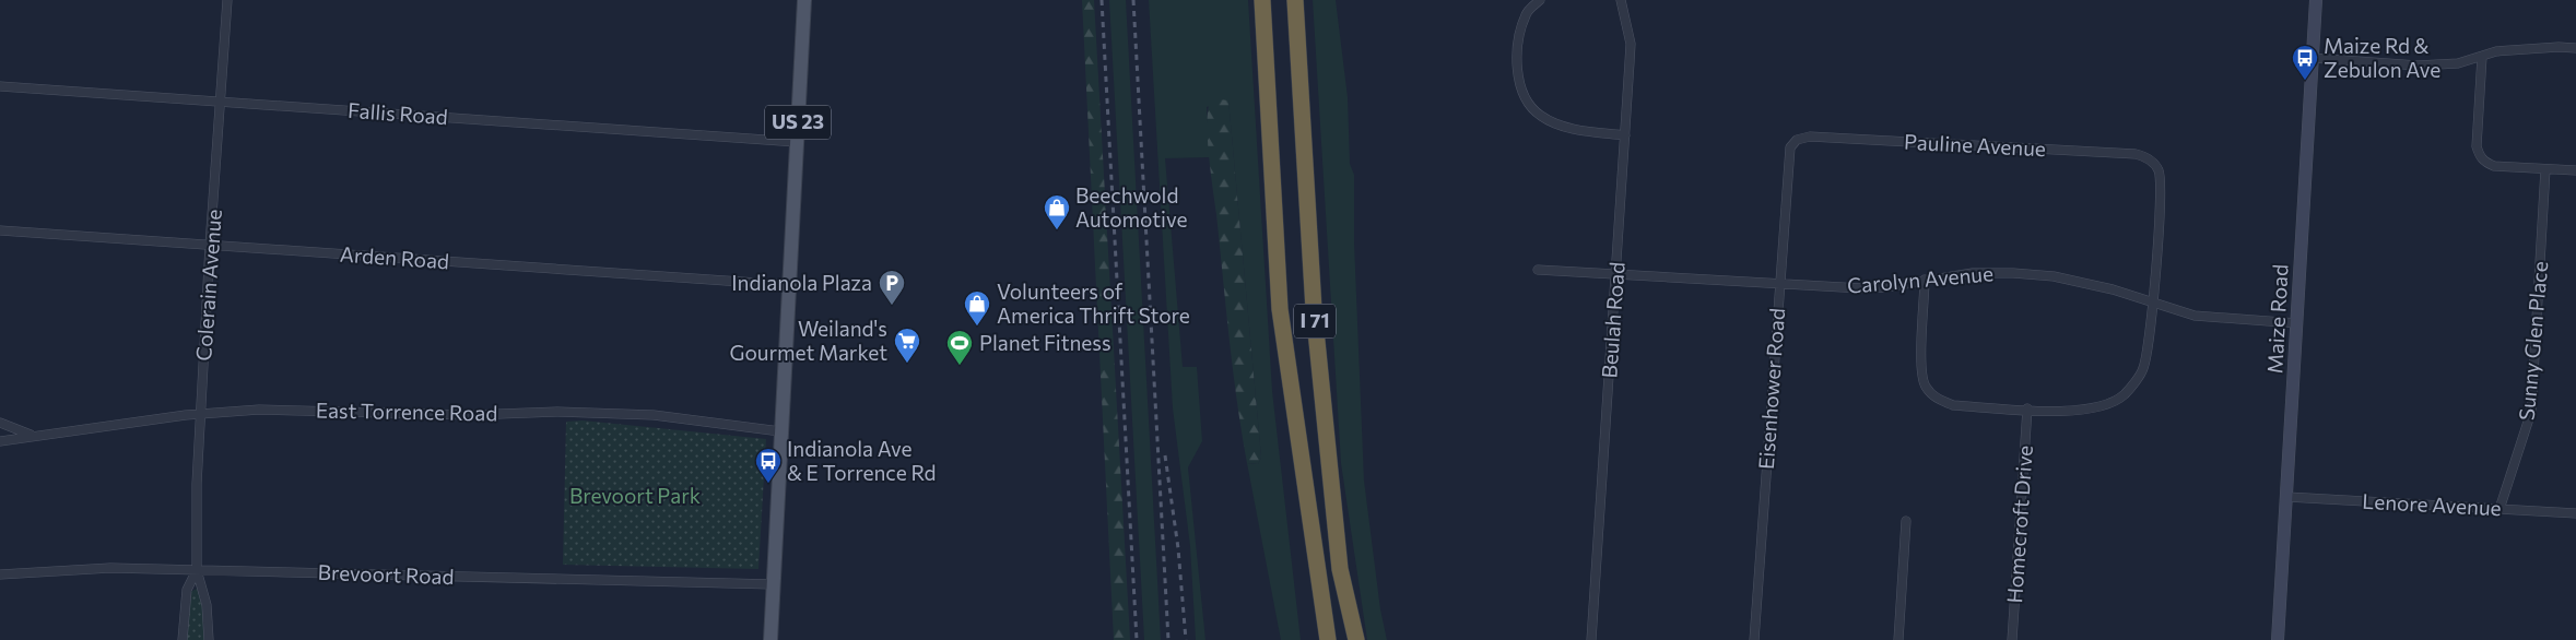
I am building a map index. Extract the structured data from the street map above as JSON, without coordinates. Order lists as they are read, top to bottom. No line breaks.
{"streets":{"highway":["I 71"],"main road":["US 23"],"street":["Fallis Road","Pauline Avenue","Arden Road","Carolyn Avenue","Colerain Avenue","Maize Road","Beulah Road","Sunny Glen Place","Eisenhower Road","East Torrence Road","Lenore Avenue","Homecroft Drive","Brevoort Road"]},"crossings":[["Fallis Road","US 23"],["Fallis Road","Colerain Avenue"],["US 23","Arden Road"],["US 23","East Torrence Road"],["US 23","Brevoort Road"],["Pauline Avenue","Carolyn Avenue"],["Pauline Avenue","Eisenhower Road"],["Arden Road","Colerain Avenue"],["Carolyn Avenue","Maize Road"],["Carolyn Avenue","Beulah Road"],["Carolyn Avenue","Eisenhower Road"],["Colerain Avenue","East Torrence Road"],["Colerain Avenue","Brevoort Road"],["Maize Road","Lenore Avenue"],["Sunny Glen Place","Lenore Avenue"]],"parks":["Brevoort Park"],"places":{"bus stop":["Maize Rd & Zebulon Ave","Indianola Ave & E Torrence Rd"],"shop":["Beechwold Automotive","Volunteers of America Thrift Store"],"parking":["Indianola Plaza"],"supermarket":["Weiland's Gourmet Market"],"sports":["Planet Fitness"]}}
